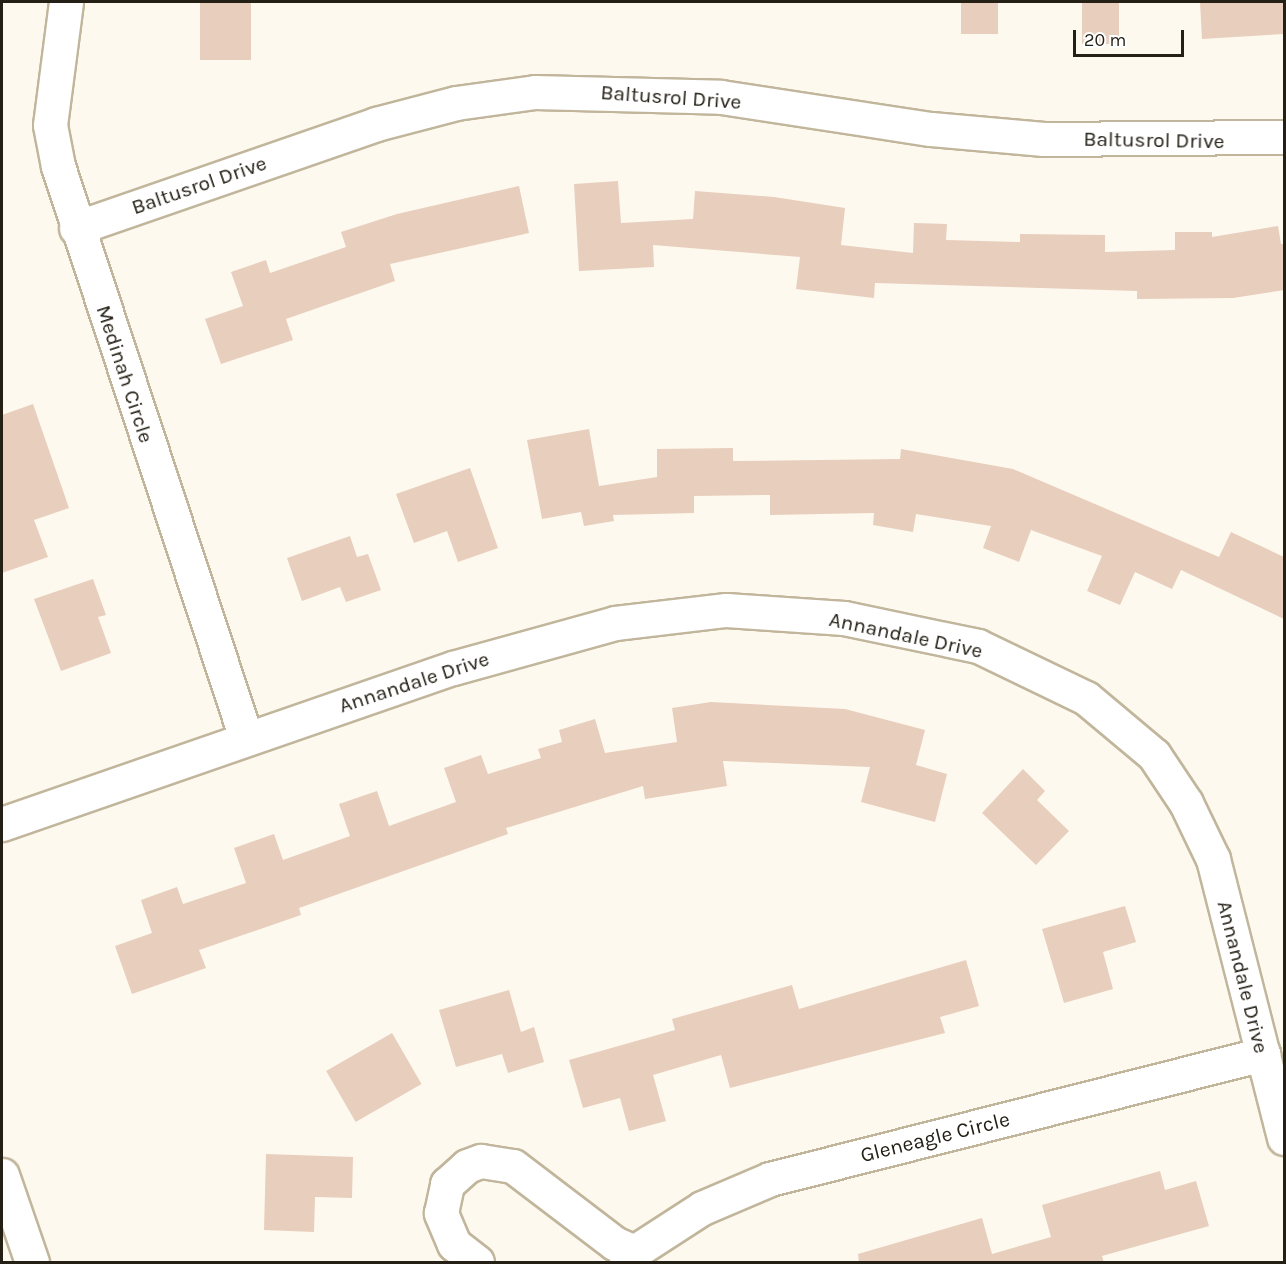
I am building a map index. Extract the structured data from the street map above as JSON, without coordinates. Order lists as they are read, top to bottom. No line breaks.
{"streets":{"street":["Baltusrol Drive","Medinah Circle","Annandale Drive","Gleneagle Circle"]},"crossings":[["Baltusrol Drive","Medinah Circle"],["Medinah Circle","Annandale Drive"],["Annandale Drive","Gleneagle Circle"]],"scale_bar":"20 m"}
